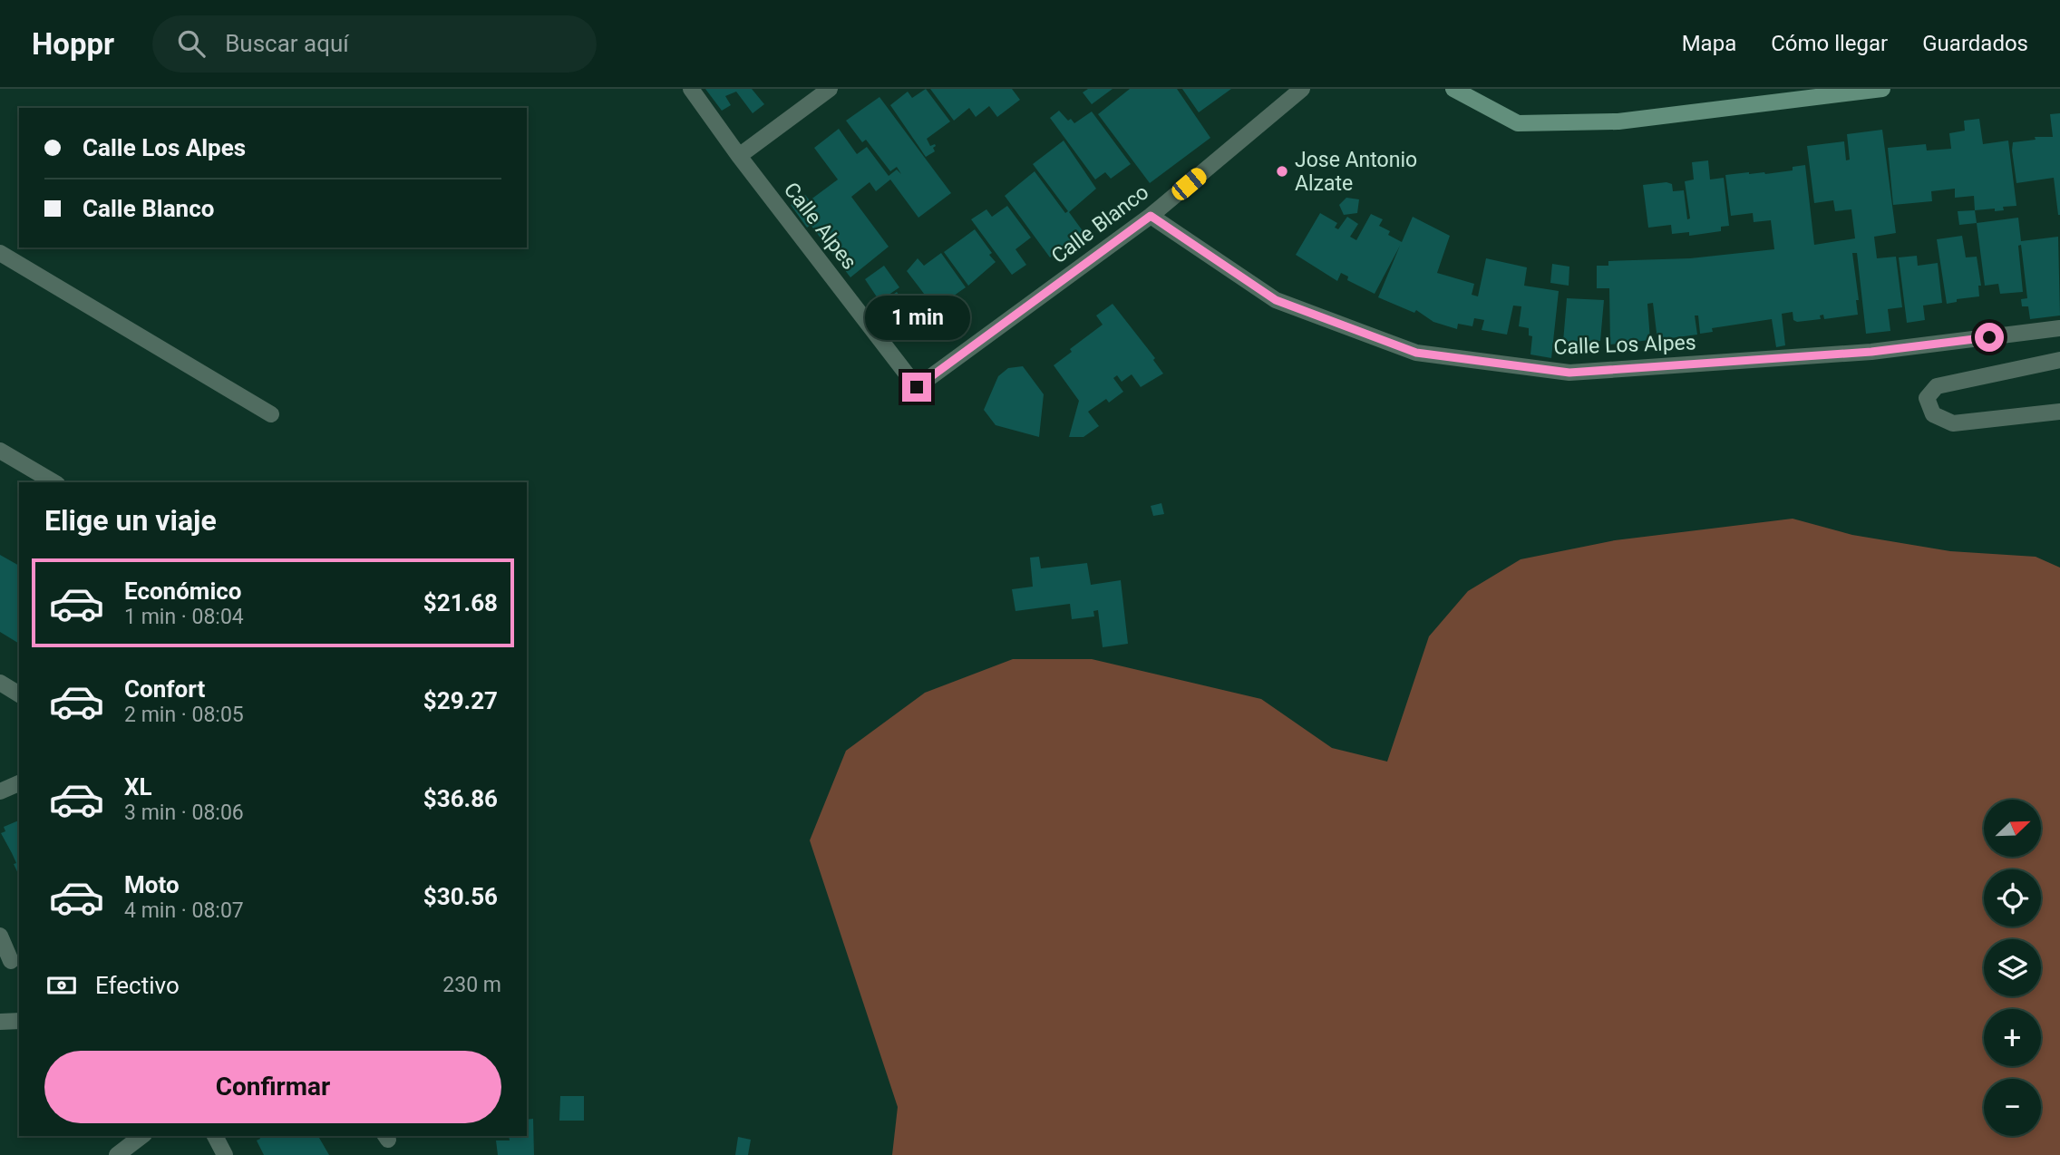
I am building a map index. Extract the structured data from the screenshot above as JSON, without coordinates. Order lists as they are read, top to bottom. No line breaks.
{"streets":{"street":["Calle Blanco","Calle Alpes","Calle Los Alpes"]},"crossings":[["Calle Blanco","Calle Alpes"],["Calle Blanco","Calle Los Alpes"]],"places":["Jose Antonio Alzate"],"north":"top right","page":{"header":"Hoppr","search":"Buscar aquí","nav":["Mapa","Cómo llegar","Guardados"],"banner":["Calle Los Alpes","Calle Blanco"],"bubble":"1 min","heading":"Elige un viaje","list":[{"name":"Económico","note":"1 min · 08:04","value":"$21.68"},{"name":"Confort","note":"2 min · 08:05","value":"$29.27"},{"name":"XL","note":"3 min · 08:06","value":"$36.86"},{"name":"Moto","note":"4 min · 08:07","value":"$30.56"}],"map_buttons":["+","−"],"pay":["Efectivo","230 m"],"buttons":"Confirmar"}}
